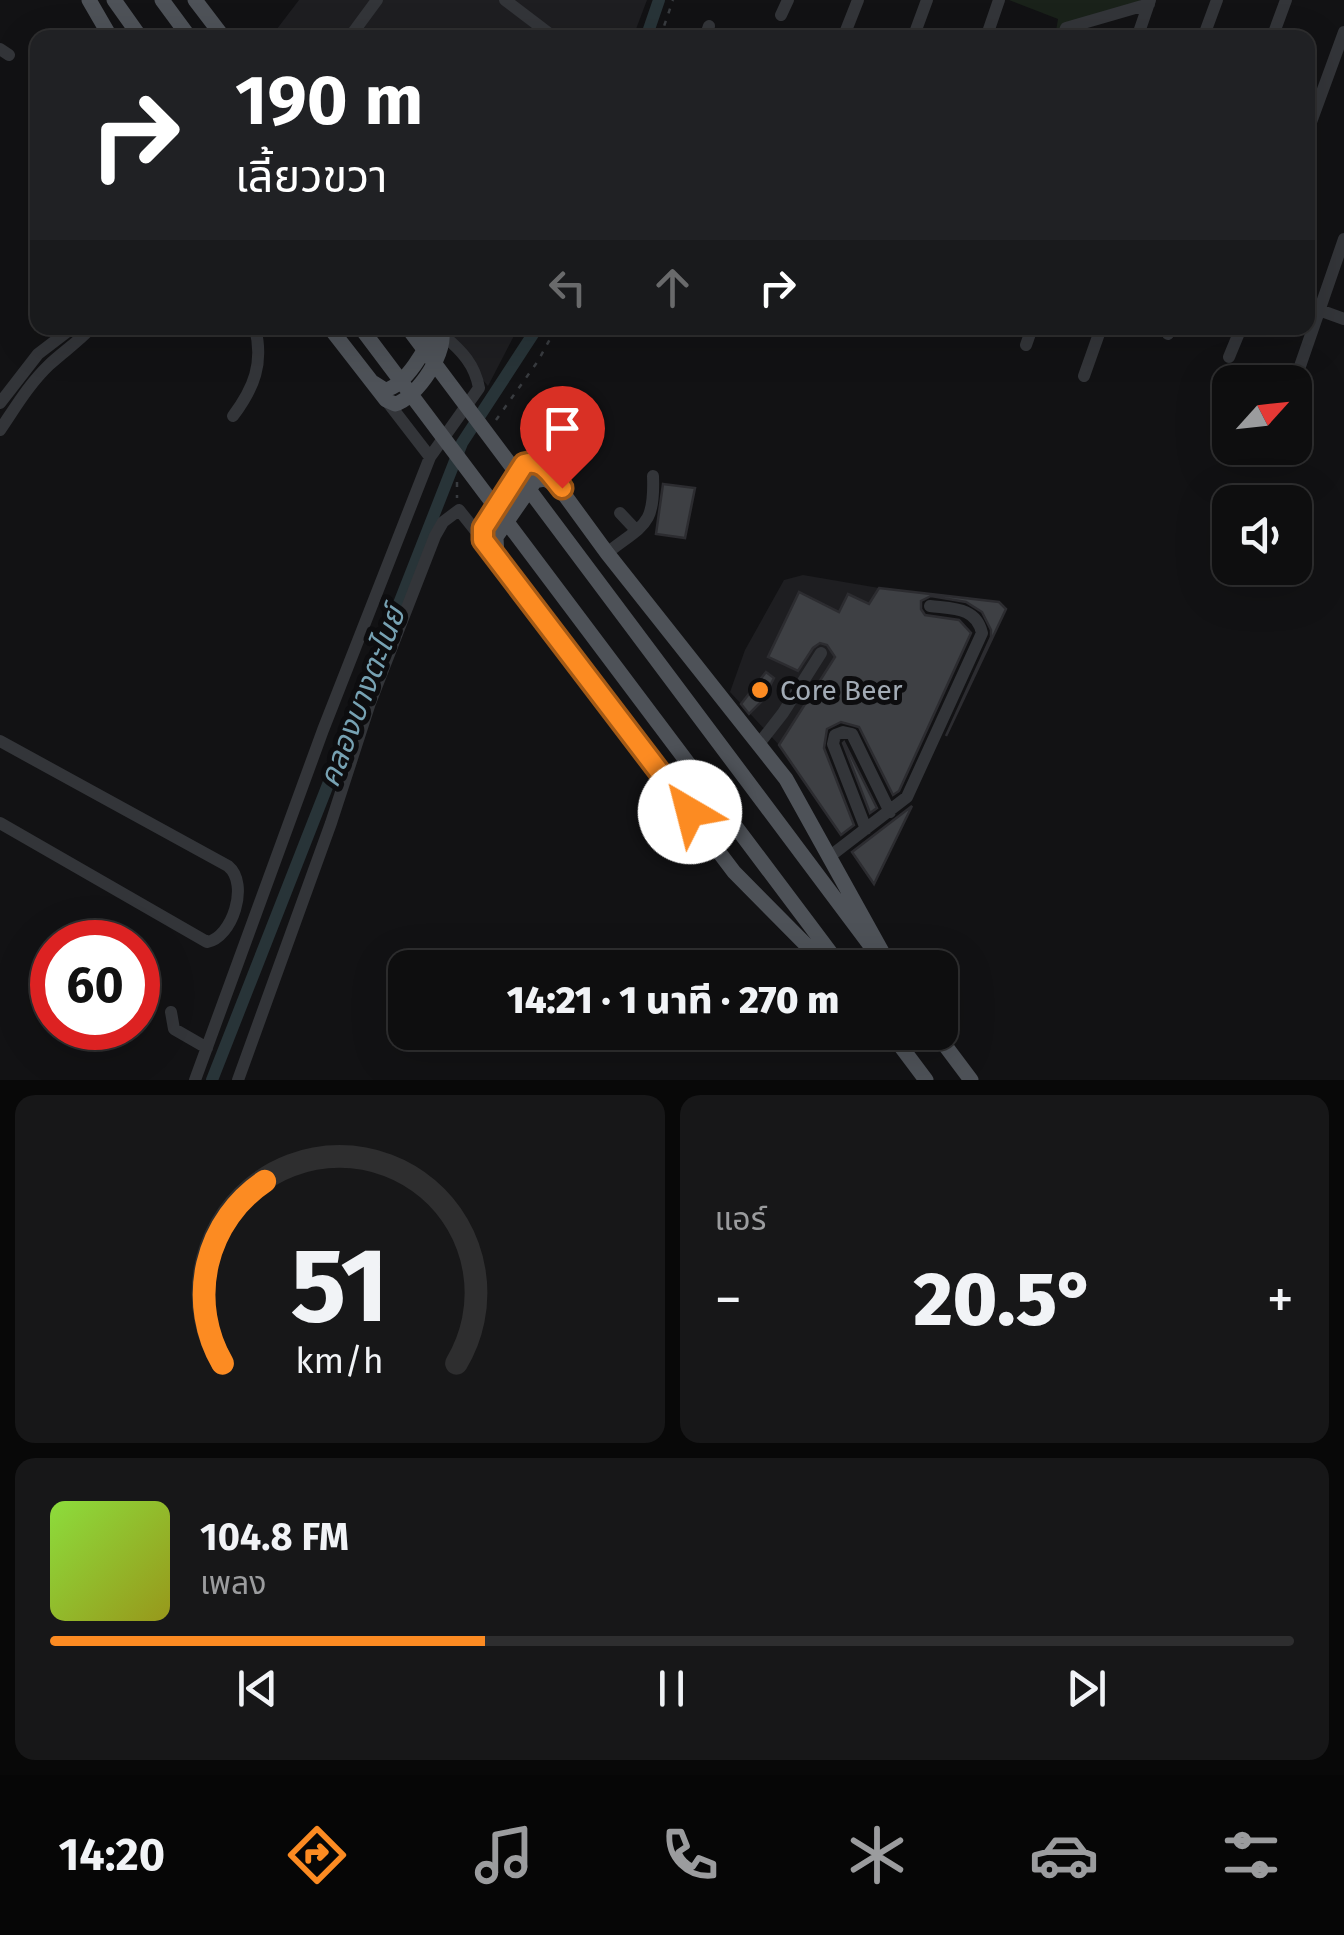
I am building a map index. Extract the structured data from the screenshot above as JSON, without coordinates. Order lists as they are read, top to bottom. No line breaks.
{"water":["คลองบางตะไนย์"],"places":["Core Beer"],"north":"top right","page":{"turn":["190 m","เลี้ยวขวา"],"limit":"60","trip":"14:21 · 1 นาที · 270 m","tile":"แอร์","heat":["−","20.5°","+"],"song":["104.8 FM","เพลง"],"tabs":"14:20","gauge":["51","km/h"]}}
